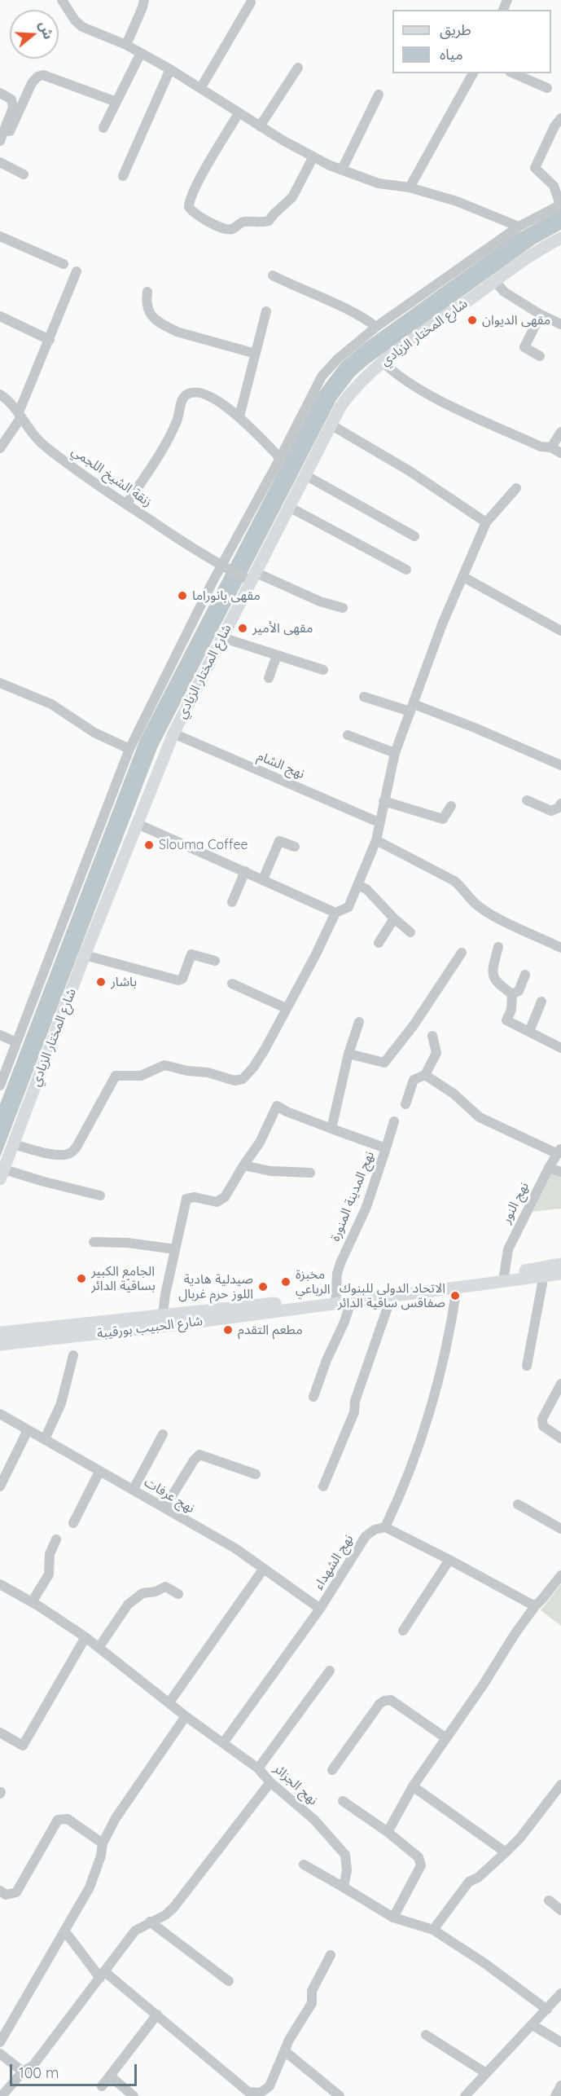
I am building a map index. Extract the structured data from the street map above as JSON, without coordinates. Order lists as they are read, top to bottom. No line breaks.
{"streets":{"main road":["شارع المختار الزيادي","شارع الحبيب بورقيبة"],"street":["زنقة الشيخ اللجمي","نهج الشام","نهج المدينة المنورة","نهج النور","نهج عرفات","نهج الشهداء","نهج الجزائر"]},"crossings":[["شارع المختار الزيادي","زنقة الشيخ اللجمي"],["شارع المختار الزيادي","نهج الشام"],["نهج المدينة المنورة","شارع الحبيب بورقيبة"],["نهج النور","شارع الحبيب بورقيبة"],["نهج عرفات","نهج الشهداء"],["نهج الشهداء","نهج الجزائر"]],"places":["مقهى الديوان","مقهى بانوراما","مقهى الأمير","Slouma Coffee","باشار","الجامع الكبير بساقية الدائر","مخبزة الرباعي","صيدلية هادية اللوز حرم غربال","الاتحاد الدولي للبنوك صفاقس ساقية الدائر","مطعم التقدم"],"legend":["طريق","مياه"],"scale_bar":"100 m","north":"right"}
